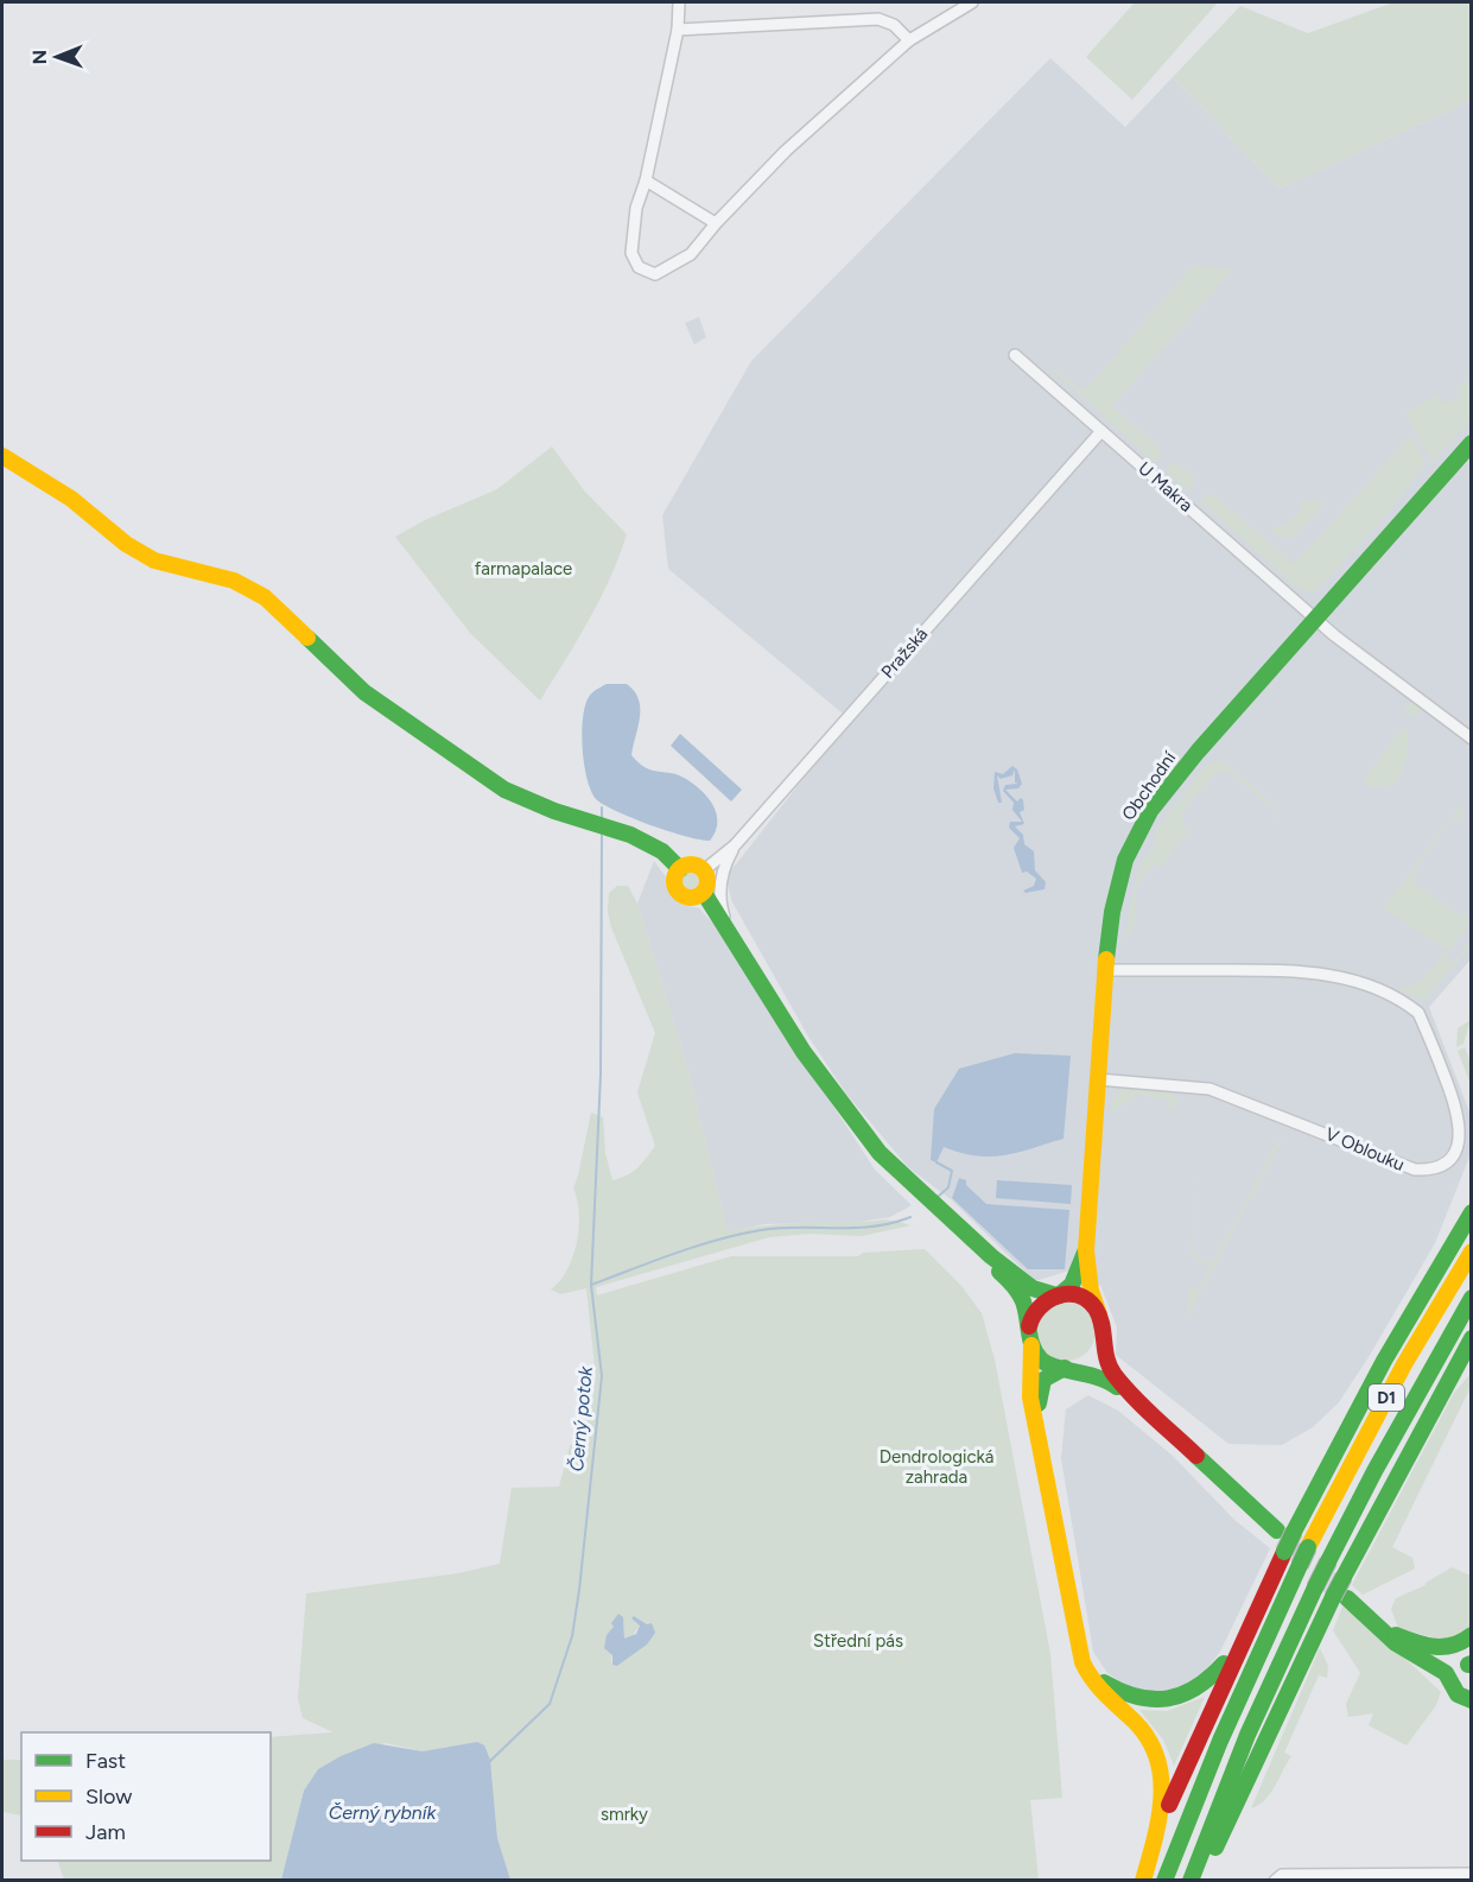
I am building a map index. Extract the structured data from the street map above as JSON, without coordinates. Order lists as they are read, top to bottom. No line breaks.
{"streets":{"main road":["Obchodní","D1"],"street":["U Makra","Pražská","V Oblouku"]},"crossings":[["U Makra","Pražská"],["U Makra","Obchodní"],["Obchodní","V Oblouku"]],"water":["Černý potok","Černý rybník"],"parks":["farmapalace","Dendrologická zahrada","Střední pás","smrky"],"legend":["Fast","Slow","Jam"],"north":"left"}
